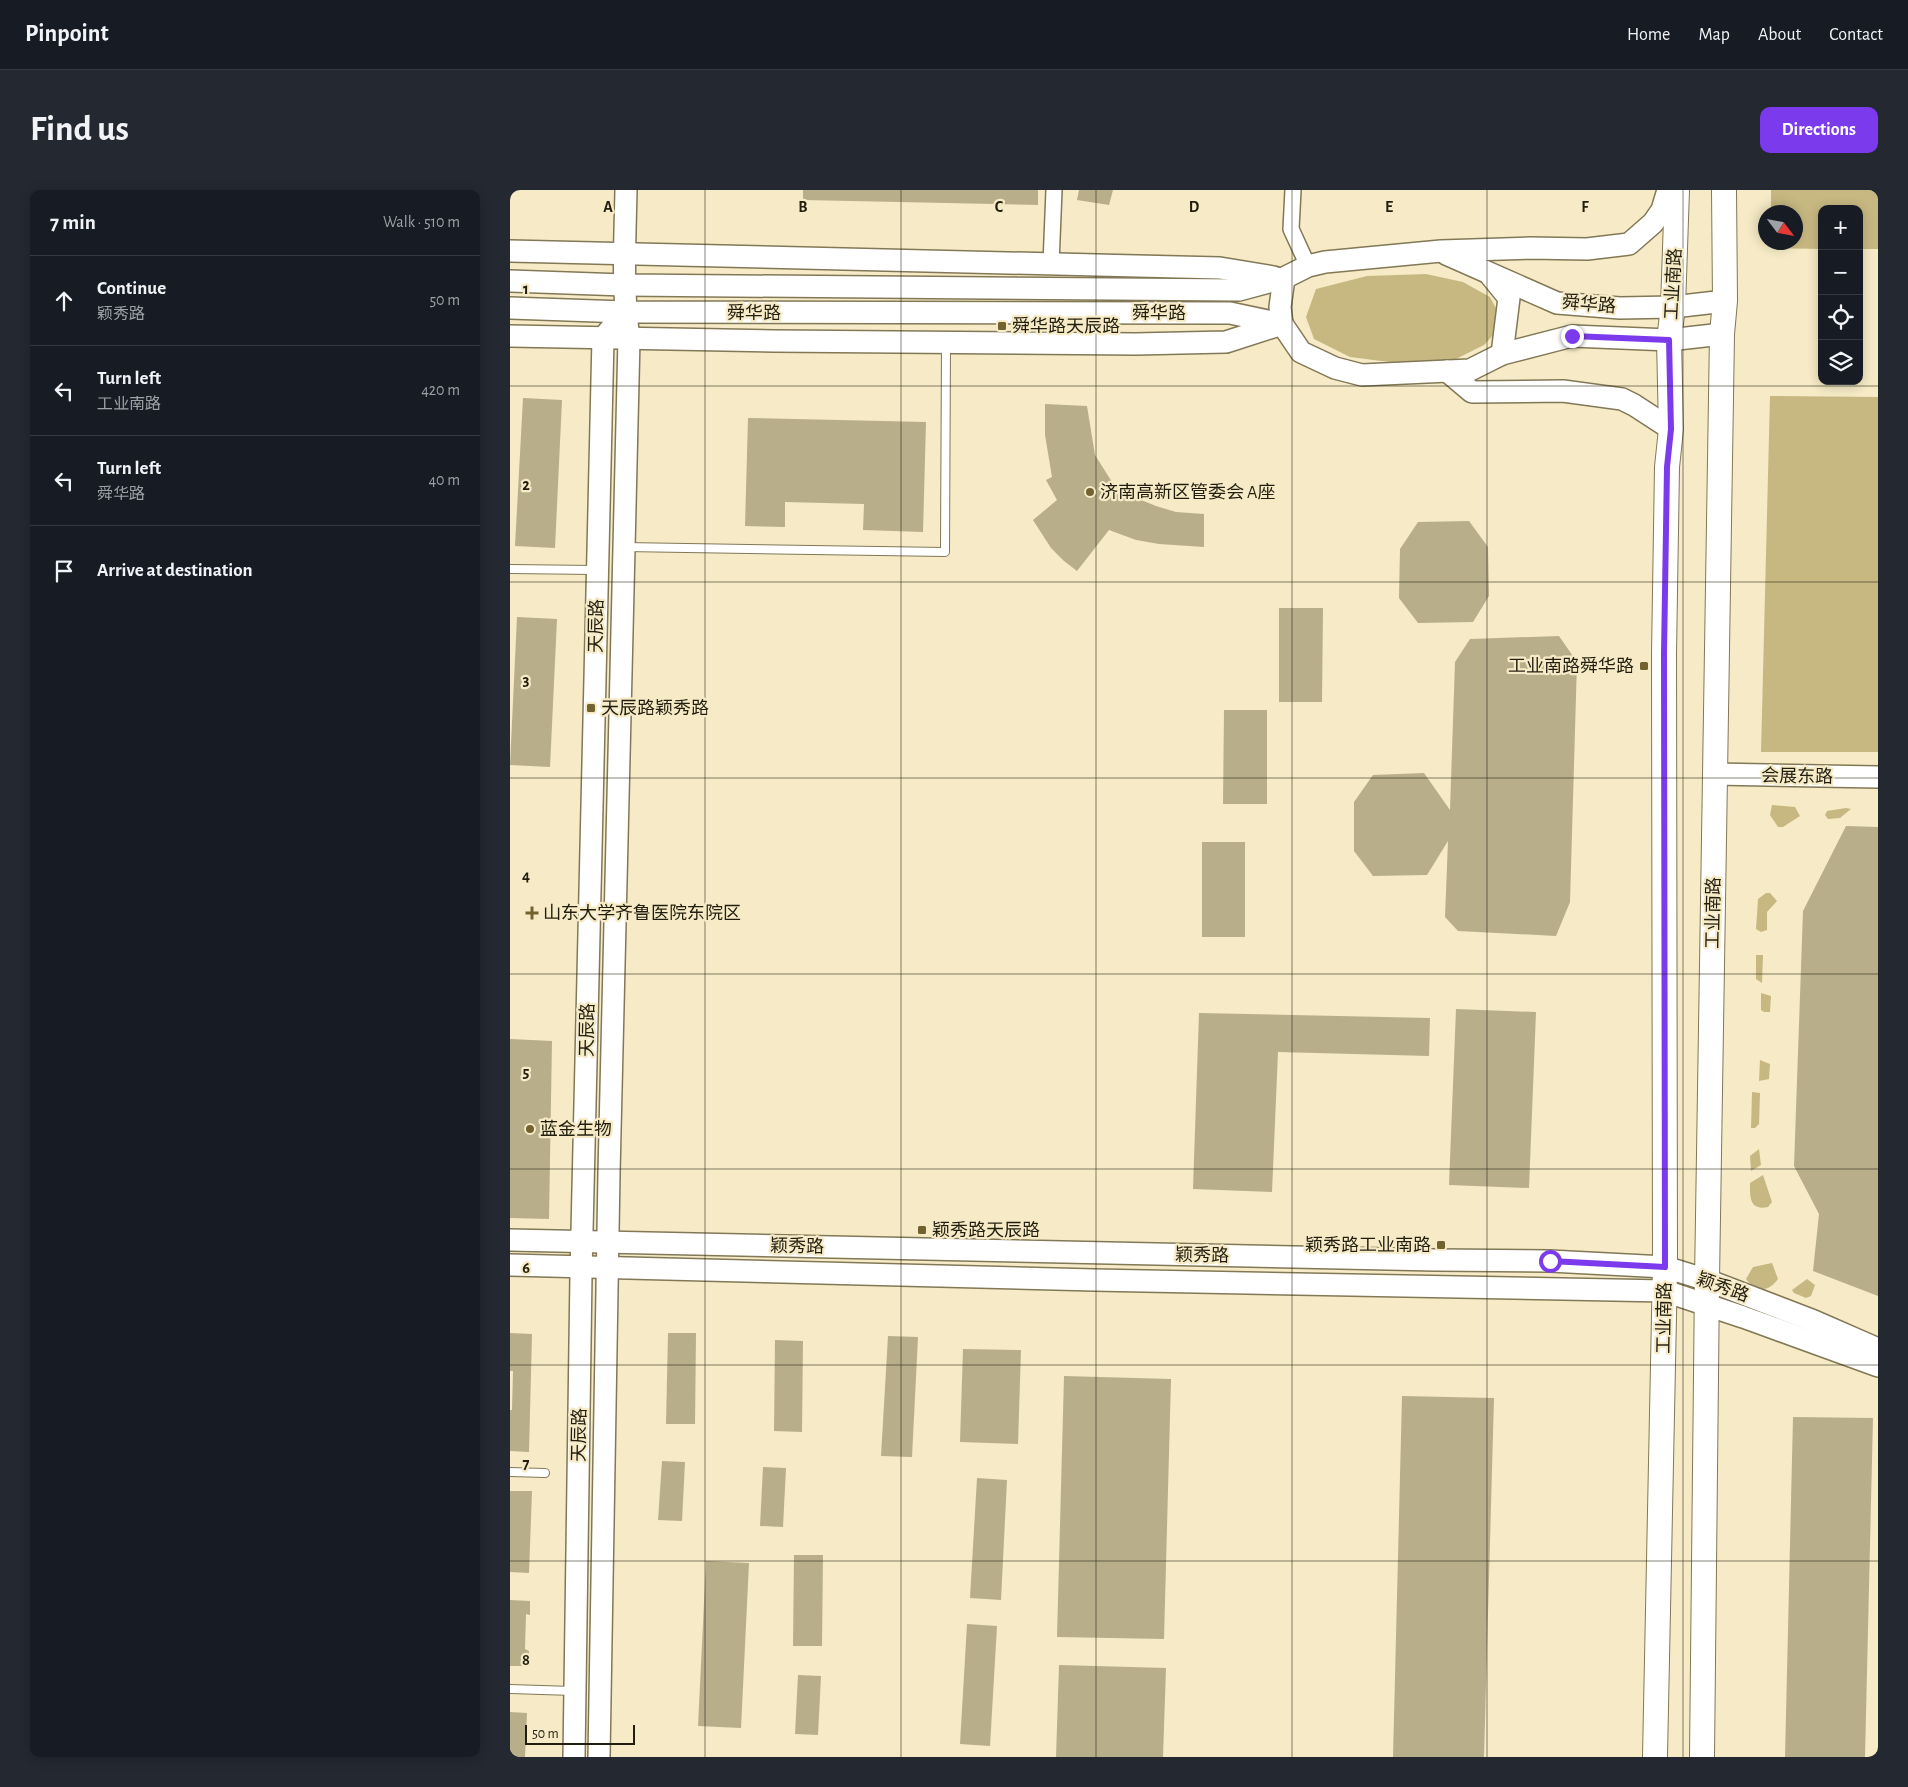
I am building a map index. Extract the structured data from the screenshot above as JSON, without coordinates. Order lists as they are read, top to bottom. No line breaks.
{"streets":{"main road":["工业南路","舜华路","天辰路","会展东路","颖秀路"]},"crossings":[["工业南路","舜华路"],["工业南路","会展东路"],["工业南路","颖秀路"],["舜华路","天辰路"],["天辰路","颖秀路"]],"places":{"transit":["舜华路天辰路","工业南路舜华路","天辰路颖秀路","颖秀路天辰路","颖秀路工业南路"],"other":["济南高新区管委会 A座","蓝金生物"],"health":["山东大学齐鲁医院东院区"]},"scale_bar":"50 m","north":"bottom right","page":{"header":"Pinpoint","nav":["Home","Map","About","Contact"],"buttons":"Directions","title":"Find us","heading":["7 min","Walk · 510 m"],"map_buttons":["+","−"],"list":[["Continue","颖秀路","50 m"],["Turn left","工业南路","420 m"],["Turn left","舜华路","40 m"],"Arrive at destination"],"scale":"50 m"},"grid":{"columns":["A","B","C","D","E","F"],"rows":["1","2","3","4","5","6","7","8"]}}
